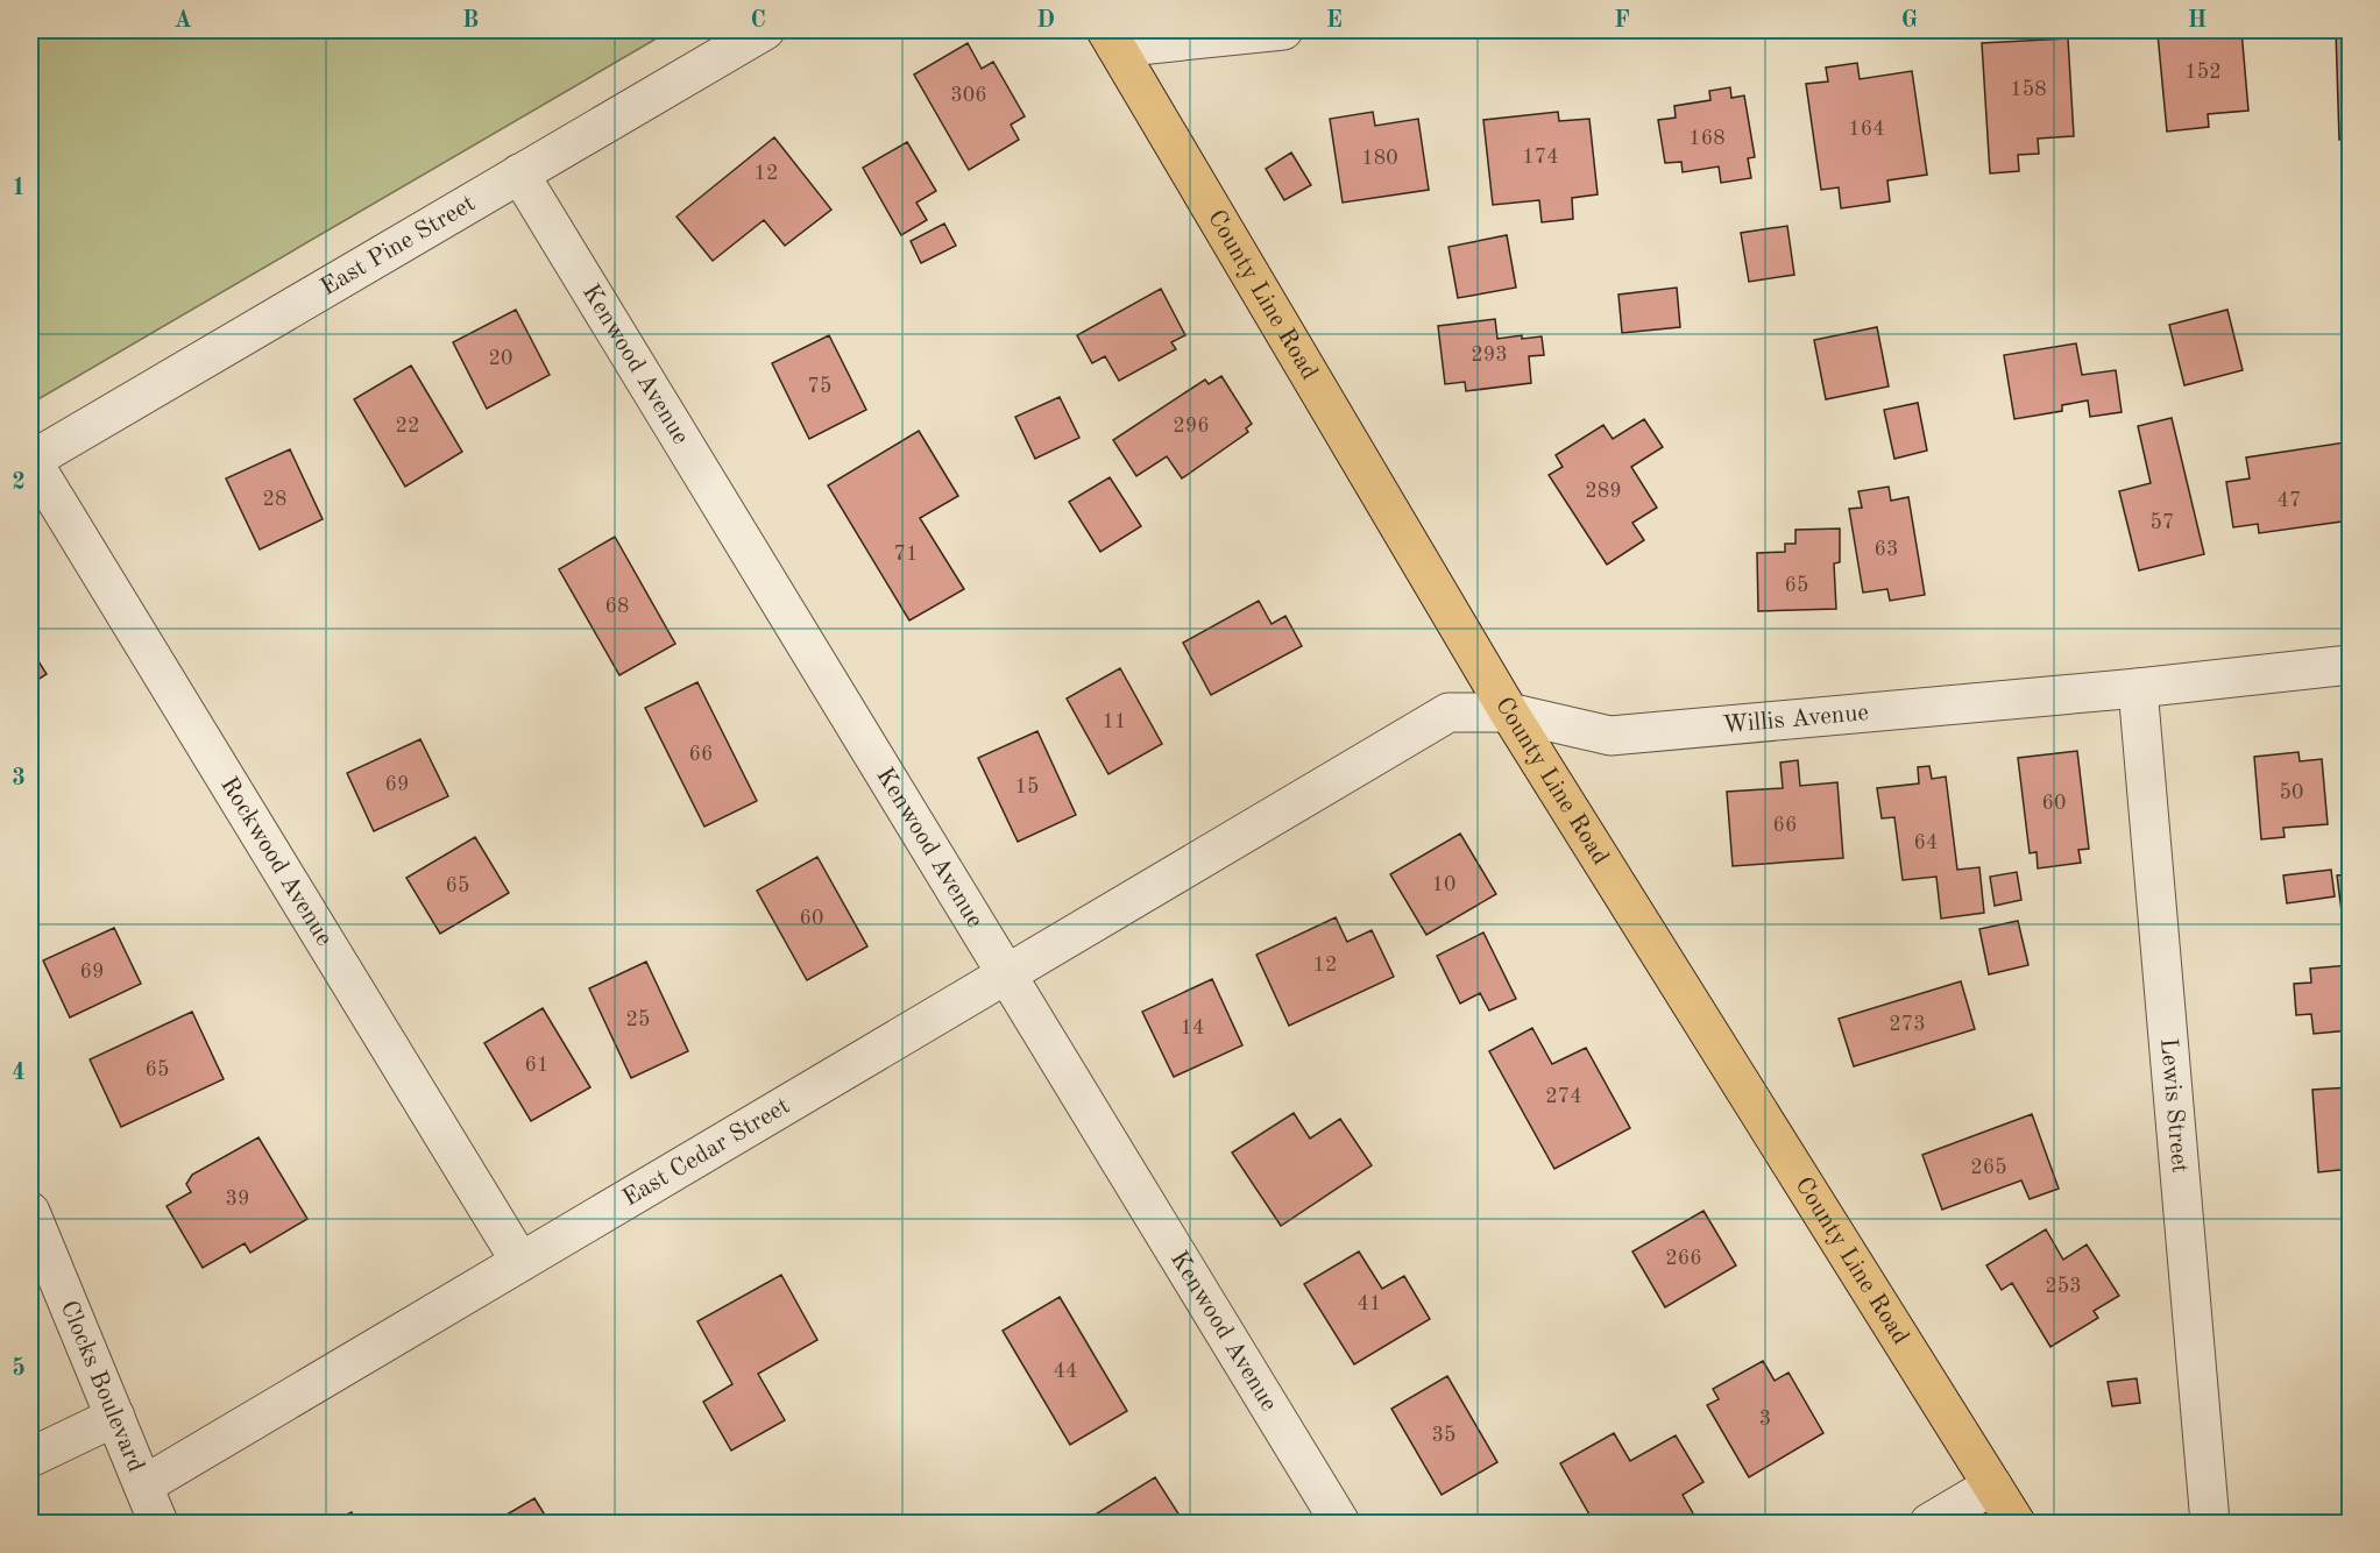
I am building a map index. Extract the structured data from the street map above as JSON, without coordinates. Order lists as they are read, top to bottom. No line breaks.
{"streets":{"main road":["County Line Road"],"street":["East Pine Street","Kenwood Avenue","Willis Avenue","Rockwood Avenue","Lewis Street","East Cedar Street","Clocks Boulevard"]},"crossings":[["East Pine Street","Kenwood Avenue"],["East Pine Street","Rockwood Avenue"],["County Line Road","Willis Avenue"],["Kenwood Avenue","East Cedar Street"],["Willis Avenue","Lewis Street"],["Willis Avenue","East Cedar Street"],["Rockwood Avenue","East Cedar Street"],["East Cedar Street","Clocks Boulevard"]],"house_numbers":["152","158","306","164","168","174","180","12","293","20","75","22","296","289","28","47","57","63","71","65","68","11","66","69","15","50","60","66","64","10","65","60","12","69","25","273","14","61","65","274","265","39","266","253","41","44","3","35"],"grid":{"columns":["A","B","C","D","E","F","G","H"],"rows":["1","2","3","4","5"]}}
